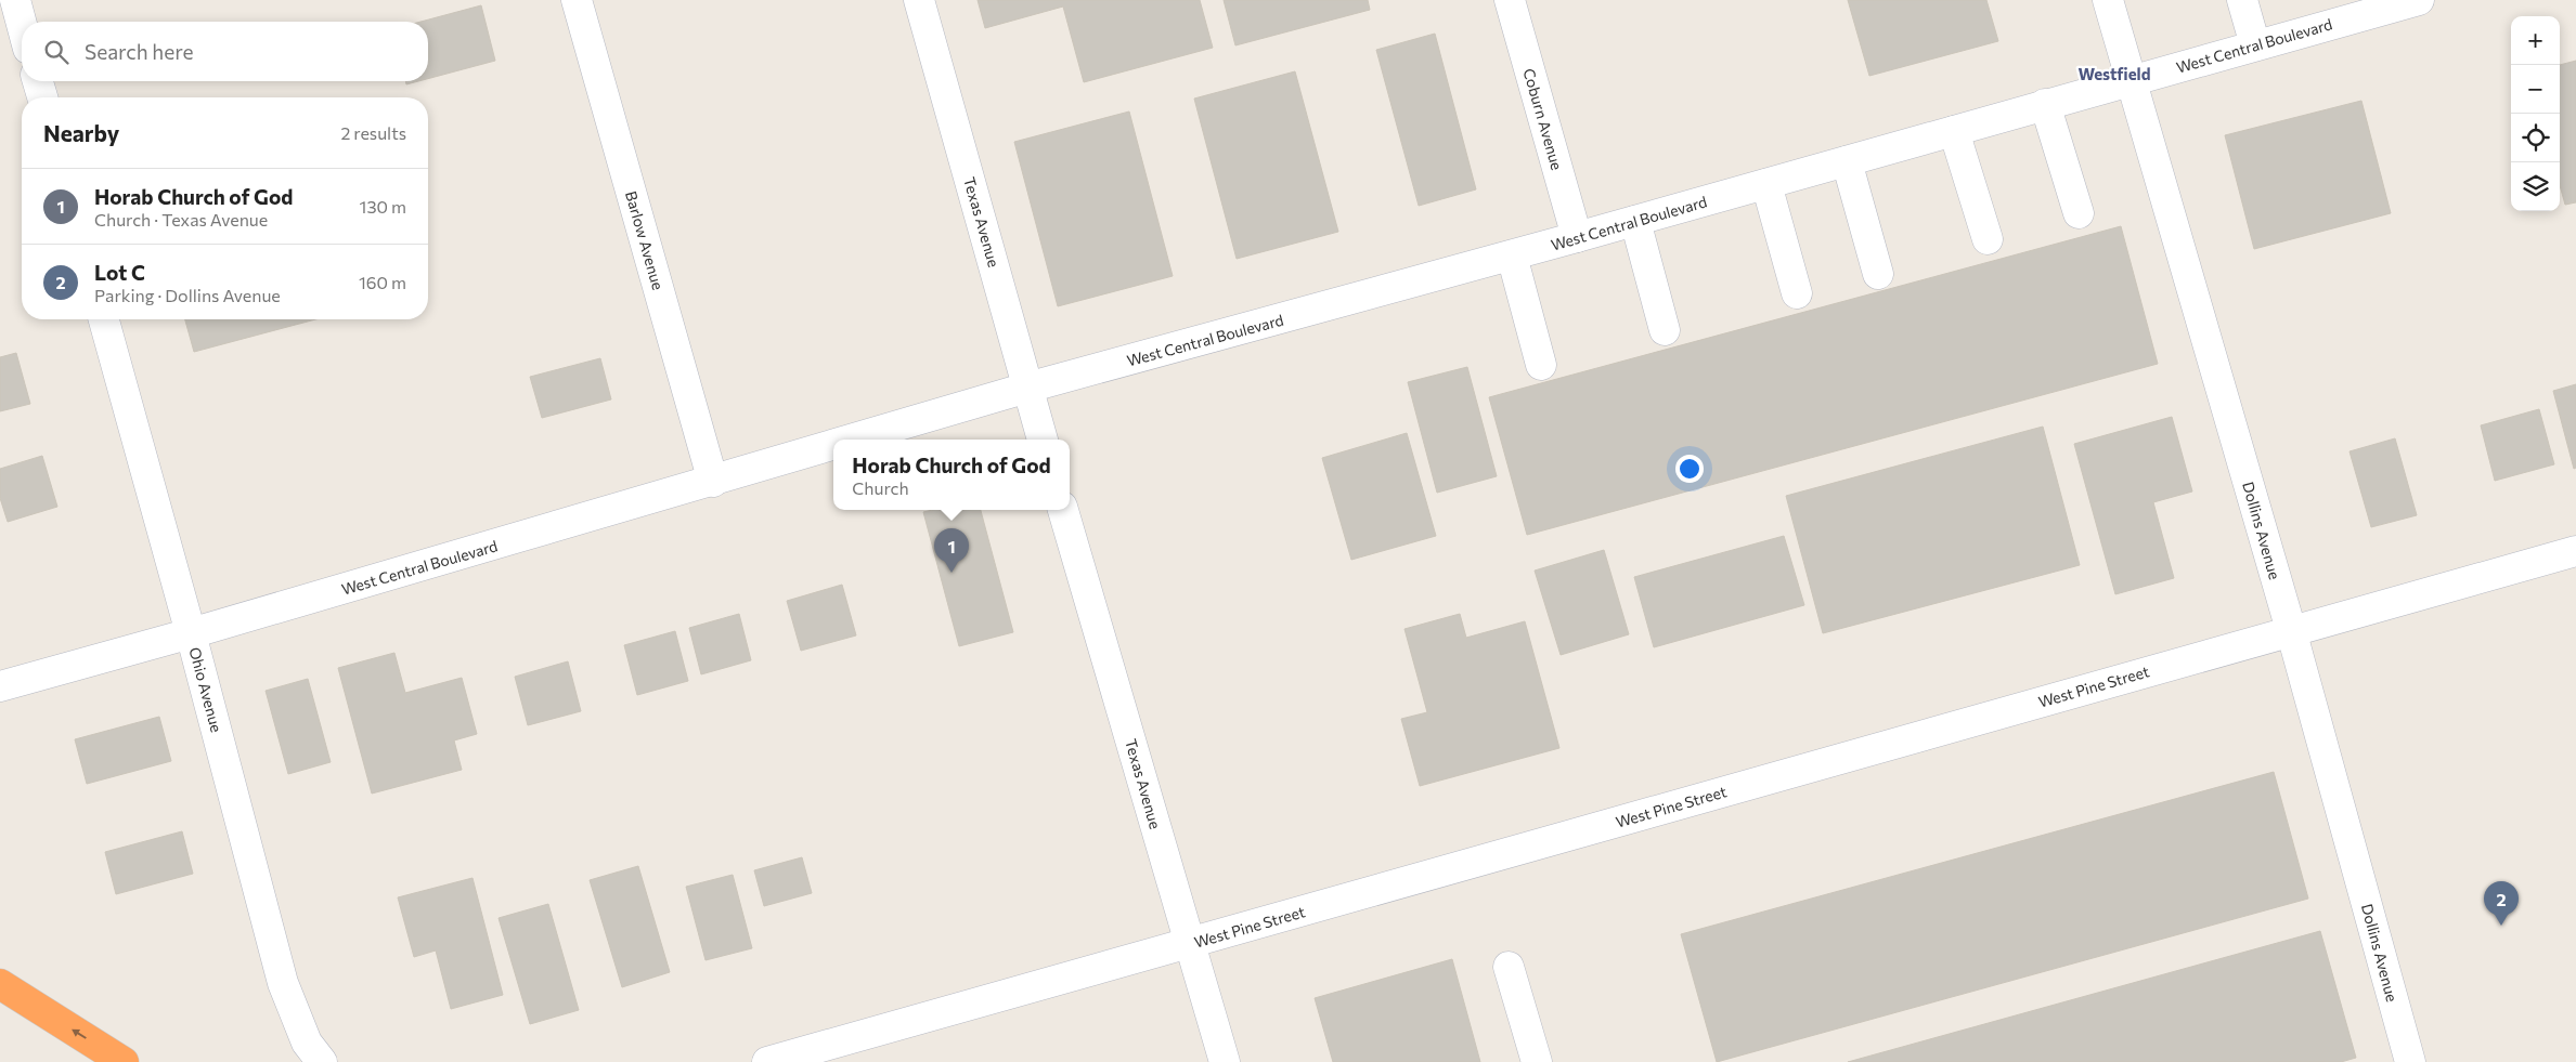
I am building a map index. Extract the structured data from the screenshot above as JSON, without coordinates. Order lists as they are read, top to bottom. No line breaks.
{"streets":{"street":["West Central Boulevard","Coburn Avenue","Texas Avenue","Barlow Avenue","Dollins Avenue","West Pine Street","Ohio Avenue"]},"crossings":[["West Central Boulevard","Coburn Avenue"],["West Central Boulevard","Texas Avenue"],["West Central Boulevard","Barlow Avenue"],["West Central Boulevard","Dollins Avenue"],["West Central Boulevard","Ohio Avenue"],["Texas Avenue","West Pine Street"],["Dollins Avenue","West Pine Street"]],"districts":["Westfield"],"page":{"map_buttons":["+","−"],"search":"Search here","heading":["Nearby","2 results"],"list":[{"mark":"1","name":"Horab Church of God","note":"Church · Texas Avenue","value":"130 m"},{"mark":"2","name":"Lot C","note":"Parking · Dollins Avenue","value":"160 m"}],"popup":["Horab Church of God","Church"],"pins":["1","2"]}}
